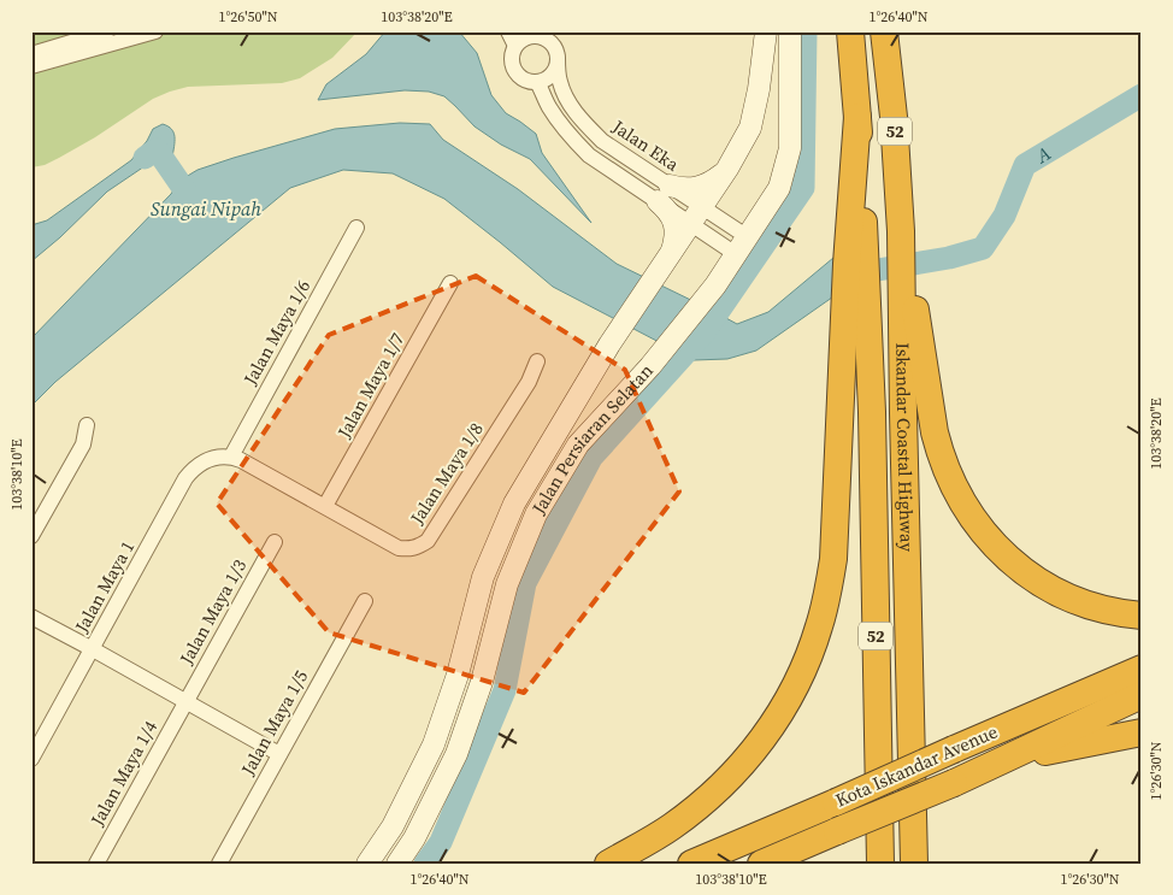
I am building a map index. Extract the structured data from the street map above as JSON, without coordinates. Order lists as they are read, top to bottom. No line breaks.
{"streets":{"highway":["52","Iskandar Coastal Highway","Kota Iskandar Avenue"],"street":["Jalan Eka","Jalan Maya 1/6","Jalan Maya 1/7","Jalan Persiaran Selatan","Jalan Maya 1/8","Jalan Maya 1","Jalan Maya 1/3","Jalan Maya 1/5","Jalan Maya 1/4"]},"crossings":[["Jalan Eka","Jalan Persiaran Selatan"],["Jalan Maya 1/6","Jalan Maya 1/8"],["Jalan Maya 1/6","Jalan Maya 1"],["Jalan Maya 1/7","Jalan Maya 1/8"],["Jalan Maya 1/8","Jalan Maya 1"],["Jalan Maya 1/3","Jalan Maya 1/4"]],"water":["A","Sungai Nipah"],"coordinates":["1°26'50\"N","103°38'20\"E","1°26'40\"N","103°38'10\"E","1°26'30\"N"]}
